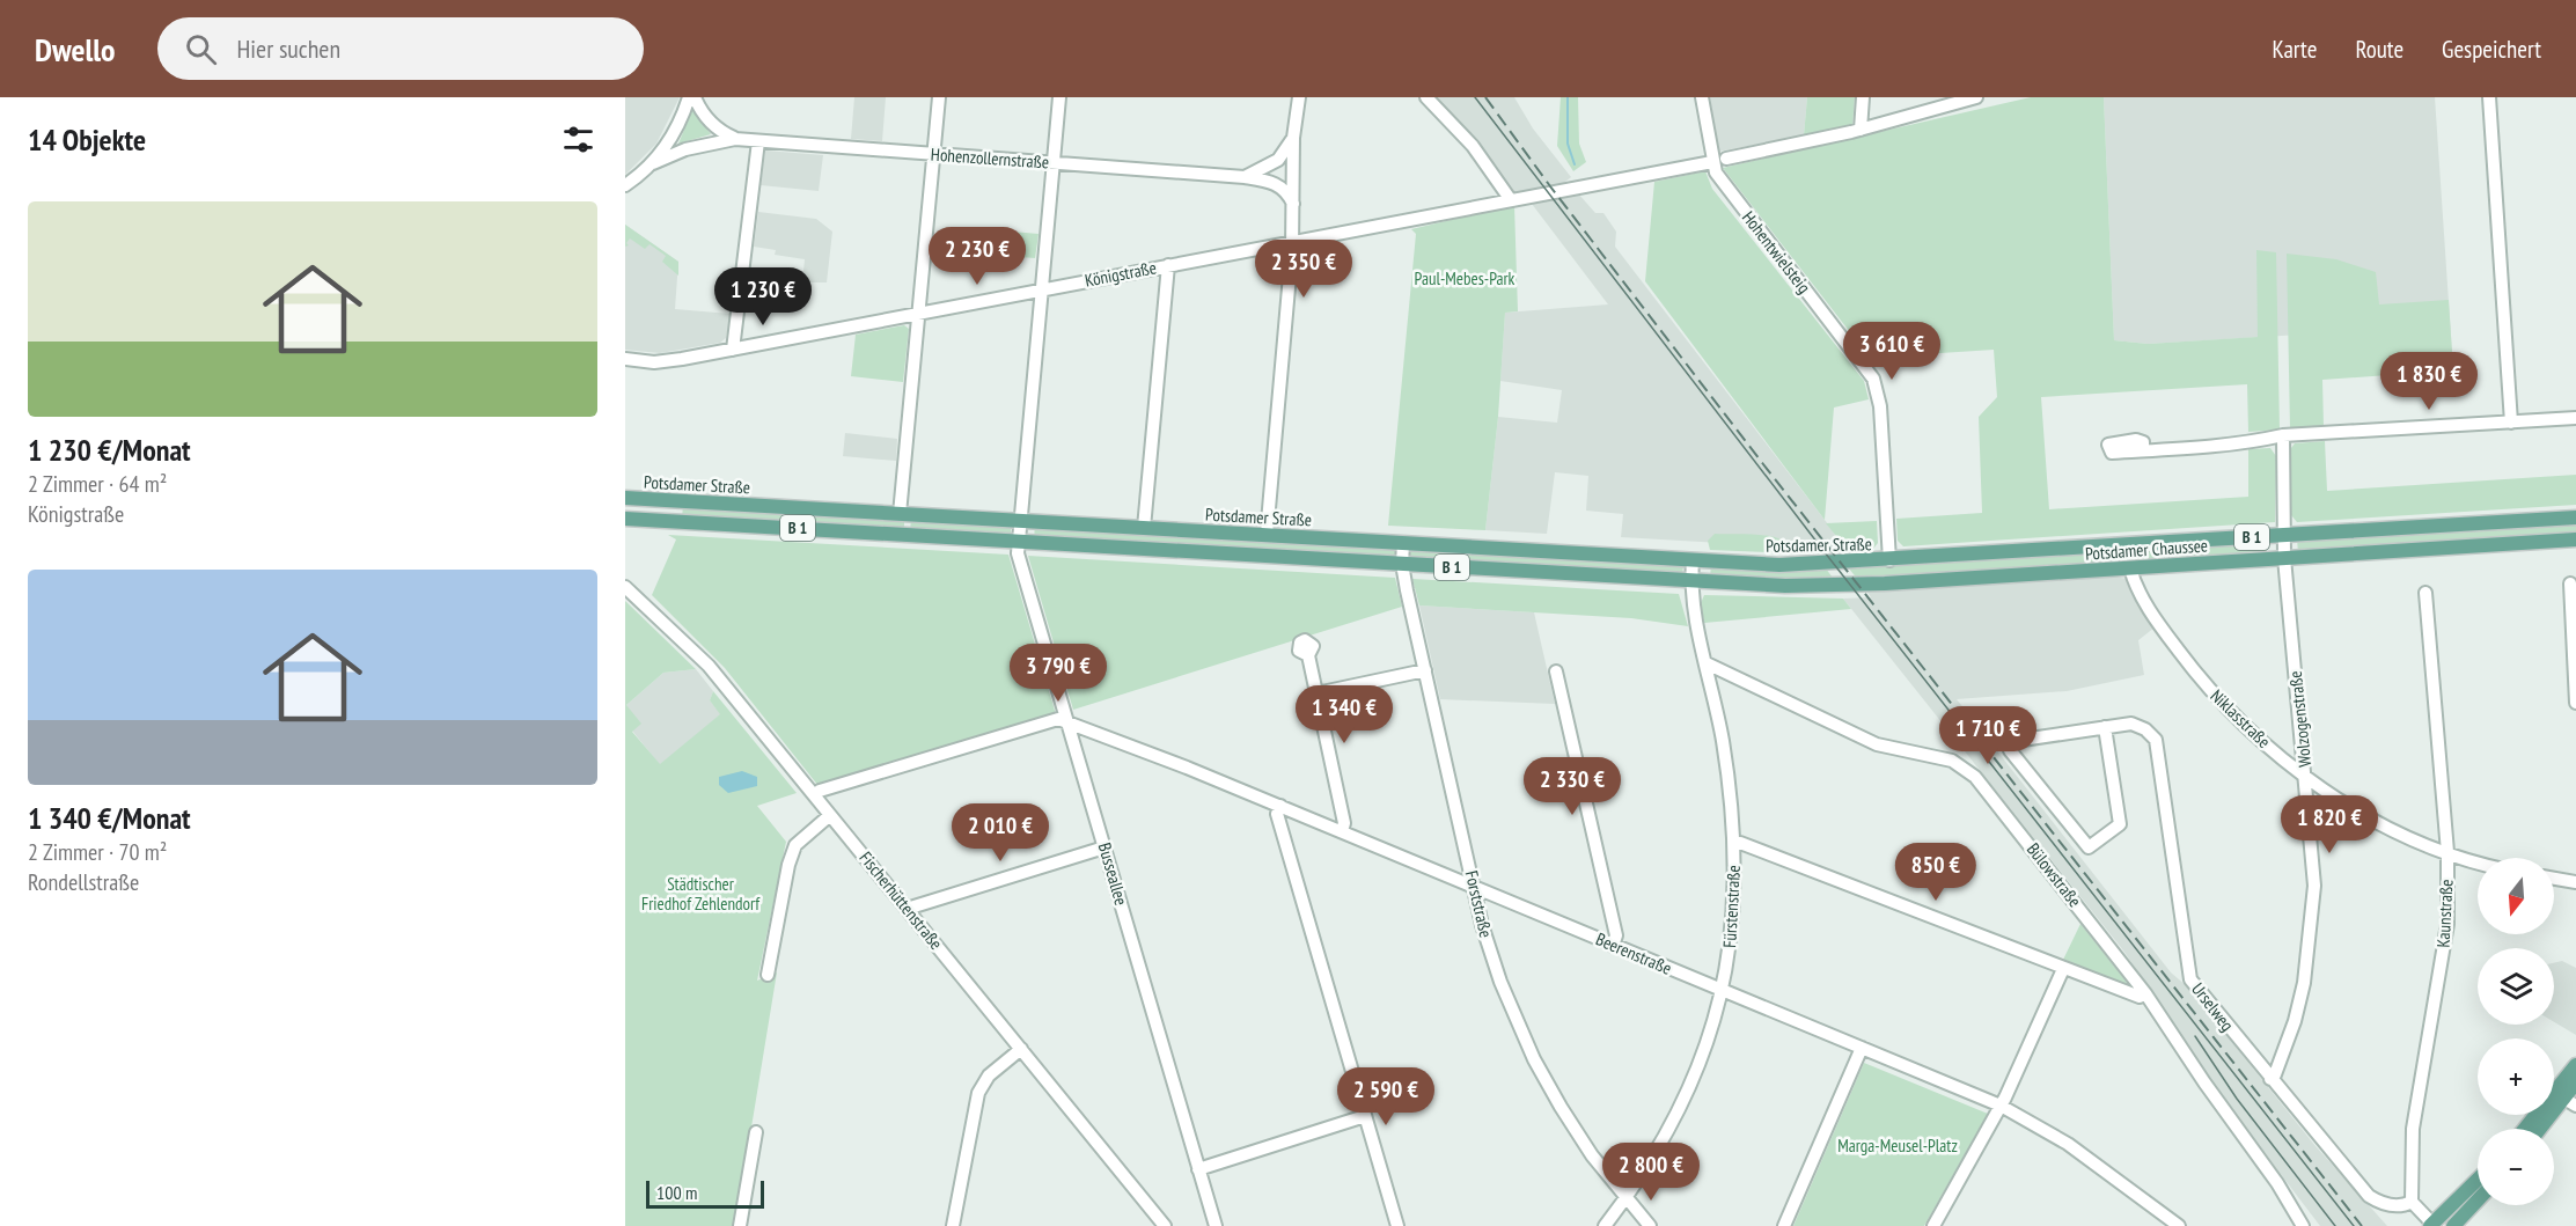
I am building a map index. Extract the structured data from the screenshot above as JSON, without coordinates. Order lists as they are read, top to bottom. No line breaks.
{"streets":{"main road":["Potsdamer Straße","B 1","Potsdamer Chaussee"],"street":["Hohenzollernstraße","Hohentwielsteig","Königstraße","Niklasstraße","Wolzogenstraße","Busseallee","Bülowstraße","Fischerhüttenstraße","Forststraße","Fürstenstraße","Kaunstraße","Beerenstraße","Urselweg"]},"crossings":[["Hohenzollernstraße","Busseallee"],["Hohentwielsteig","Königstraße"],["Hohentwielsteig","Potsdamer Straße"],["Hohentwielsteig","Potsdamer Chaussee"],["Königstraße","Busseallee"],["Potsdamer Straße","Potsdamer Chaussee"],["Potsdamer Straße","Busseallee"],["Potsdamer Straße","Forststraße"],["Potsdamer Straße","Fürstenstraße"],["B 1","Potsdamer Chaussee"],["B 1","Busseallee"],["B 1","Forststraße"],["B 1","Fürstenstraße"],["Potsdamer Chaussee","Niklasstraße"],["Potsdamer Chaussee","Wolzogenstraße"],["Potsdamer Chaussee","Fürstenstraße"],["Niklasstraße","Wolzogenstraße"],["Niklasstraße","Kaunstraße"],["Wolzogenstraße","Urselweg"],["Busseallee","Beerenstraße"],["Bülowstraße","Fürstenstraße"],["Forststraße","Fürstenstraße"],["Forststraße","Beerenstraße"],["Fürstenstraße","Beerenstraße"],["Kaunstraße","Urselweg"]],"parks":["Paul-Mebes-Park","Städtischer Friedhof Zehlendorf","Marga-Meusel-Platz"],"scale_bar":"100 m","north":"bottom","page":{"header":"Dwello","search":"Hier suchen","nav":["Karte","Route","Gespeichert"],"heading":"14 Objekte","list":[{"name":"1 230 €/Monat","note":"2 Zimmer · 64 m² · Königstraße"},{"name":"1 340 €/Monat","note":"2 Zimmer · 70 m² · Rondellstraße"}],"price":["2 230 €","2 350 €","1 230 €","3 610 €","1 830 €","3 790 €","1 340 €","1 710 €","2 330 €","1 820 €","2 010 €","850 €","2 590 €","2 800 €"],"map_buttons":["+","−"],"scale":"100 m"}}
